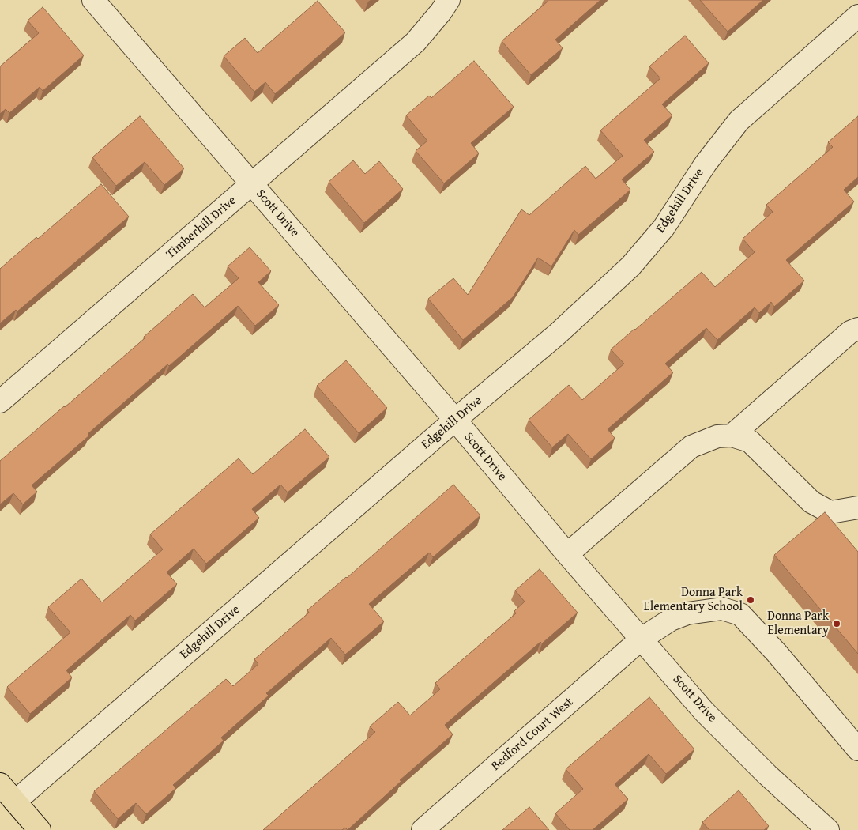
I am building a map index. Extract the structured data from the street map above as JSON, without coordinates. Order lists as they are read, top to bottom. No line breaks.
{"streets":{"street":["Edgehill Drive","Scott Drive","Timberhill Drive","Bedford Court West"]},"crossings":[["Edgehill Drive","Scott Drive"],["Scott Drive","Timberhill Drive"],["Scott Drive","Bedford Court West"]],"places":["Donna Park Elementary School","Donna Park Elementary"]}
